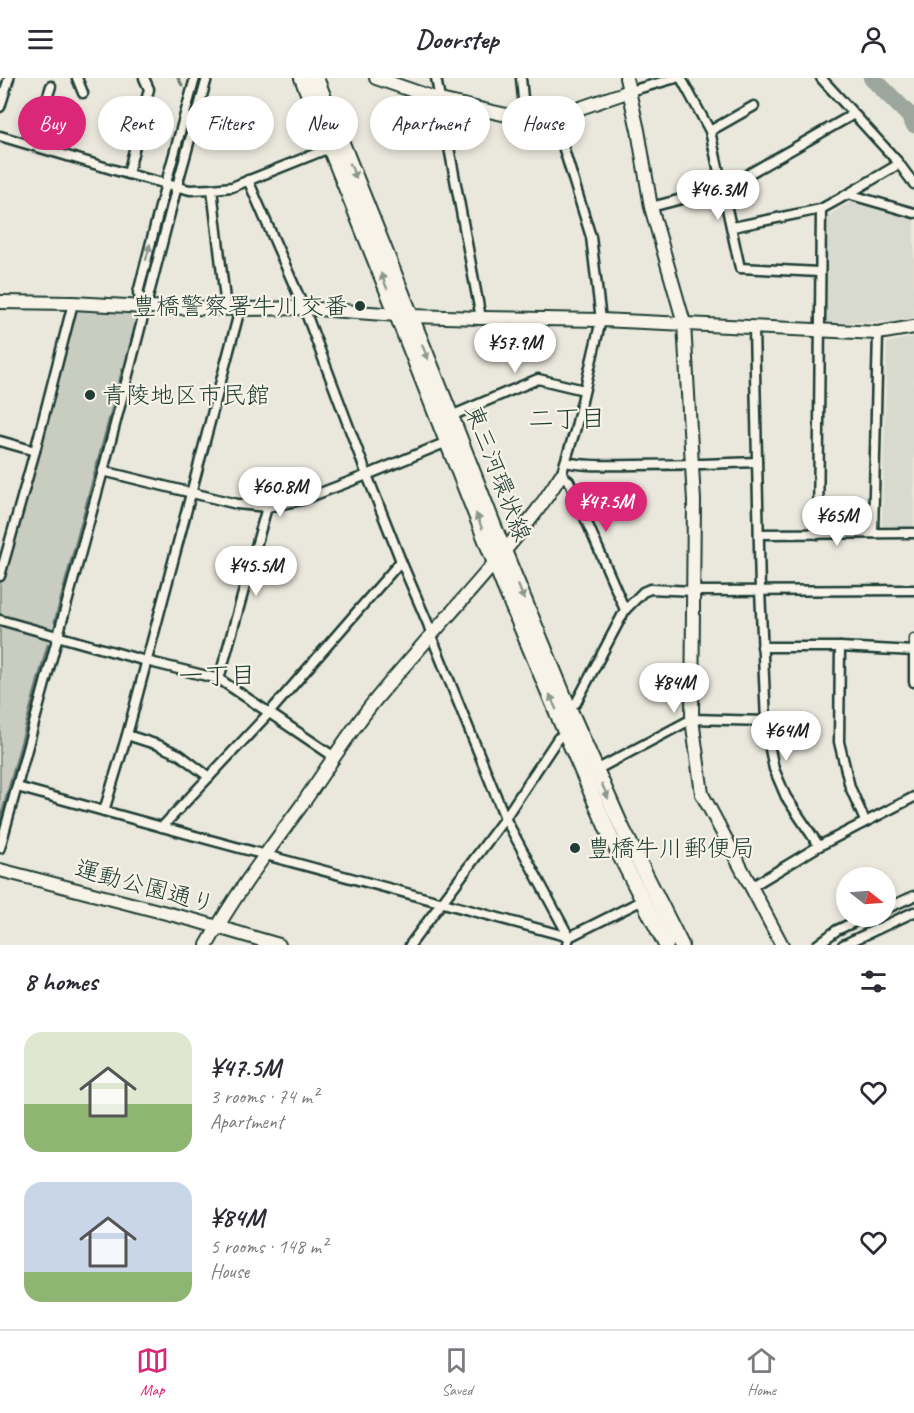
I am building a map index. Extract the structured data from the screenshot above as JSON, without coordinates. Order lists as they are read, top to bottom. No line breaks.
{"streets":{"main road":["東三河環状線"],"street":["運動公園通り"]},"districts":["二丁目","一丁目"],"places":["豊橋警察署牛川交番","青陵地区市民館","豊橋牛川郵便局"],"north":"right","page":{"header":"Doorstep","chip":["Buy","Rent","Filters","New","Apartment","House"],"price":["¥46.3M","¥57.9M","¥60.8M","¥47.5M","¥65M","¥45.5M","¥84M","¥64M"],"heading":"8 homes","list":[{"name":"¥47.5M","note":"3 rooms · 74 m² · Apartment"},{"name":"¥84M","note":"5 rooms · 148 m² · House"}],"tabs":["Map","Saved","Home"]}}
